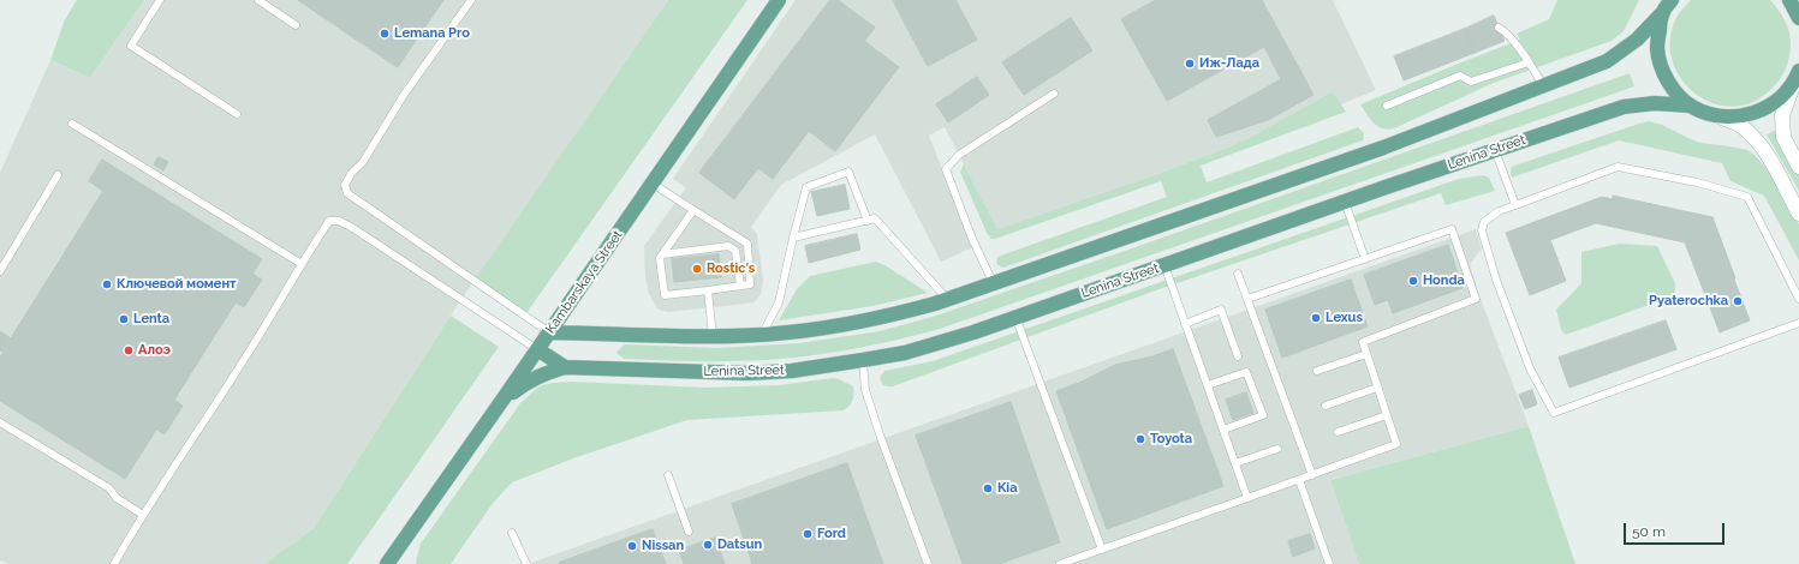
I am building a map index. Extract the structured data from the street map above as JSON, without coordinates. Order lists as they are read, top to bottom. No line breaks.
{"streets":{"main road":["Lenina Street","Kambarskaya Street"]},"places":["Lemana Pro","Иж-Лада","Rostic's","Honda","Ключевой момент","Pyaterochka","Lexus","Lenta","Алоэ","Toyota","Kia","Ford","Datsun","Nissan"],"scale_bar":"50 m"}
